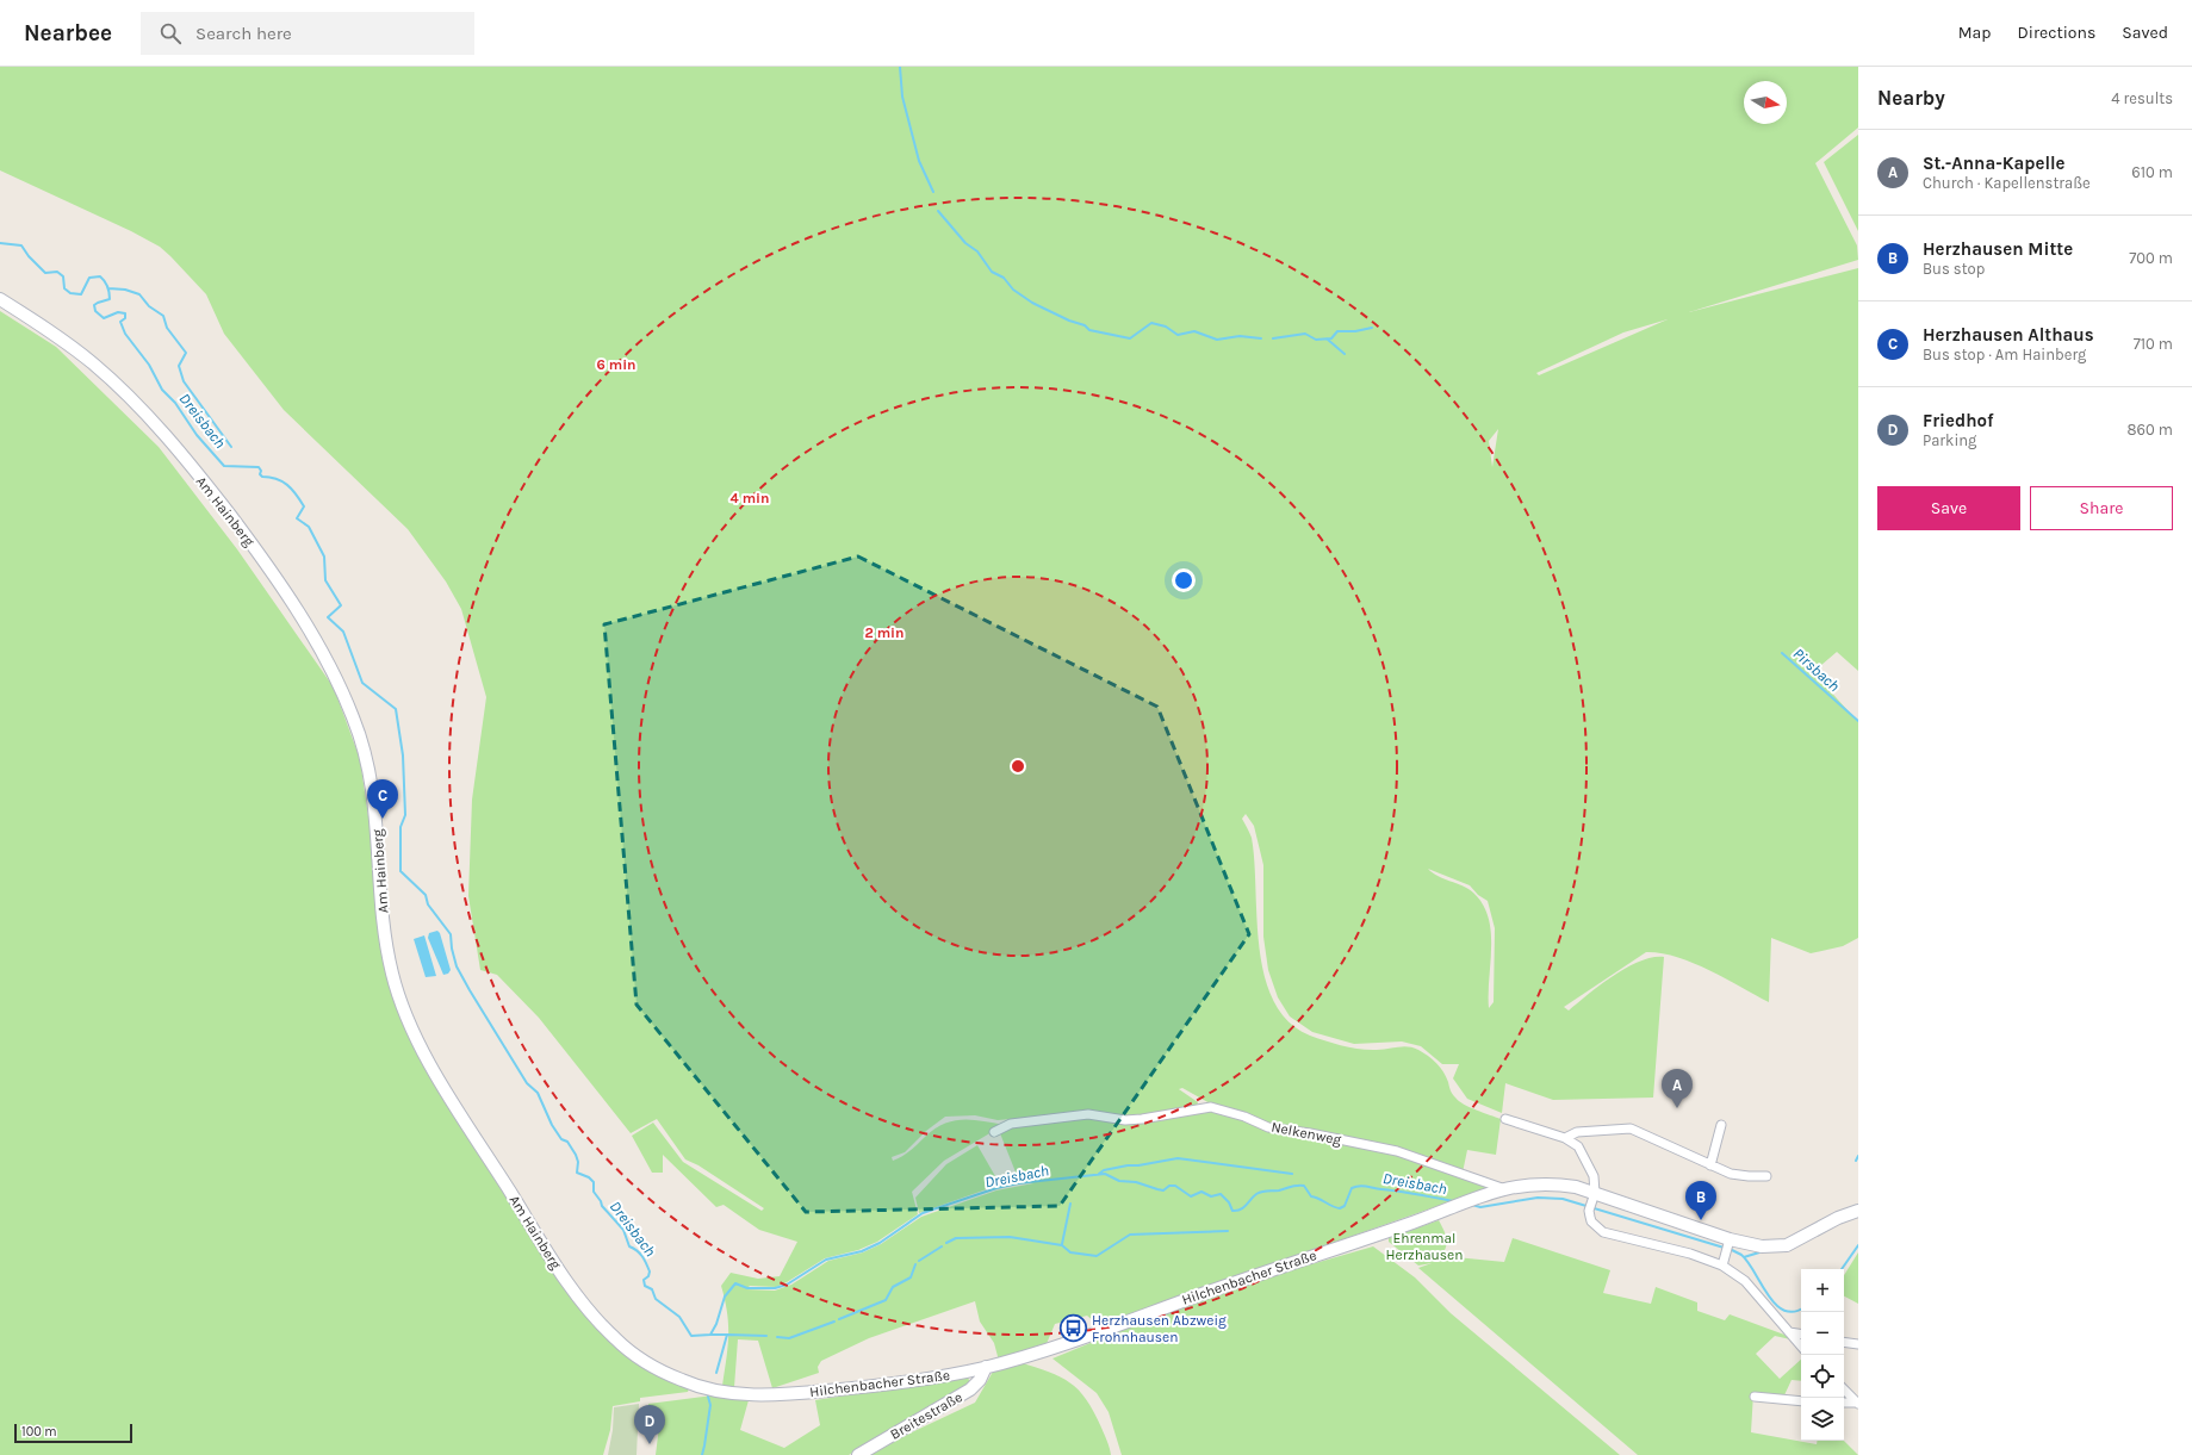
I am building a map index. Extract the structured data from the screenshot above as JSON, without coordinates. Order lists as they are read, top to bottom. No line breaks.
{"streets":{"main road":["Am Hainberg","Hilchenbacher Straße","Breitestraße"],"street":["Nelkenweg"]},"crossings":[["Am Hainberg","Hilchenbacher Straße"],["Nelkenweg","Hilchenbacher Straße"],["Hilchenbacher Straße","Breitestraße"]],"water":["Dreisbach","Pirsbach"],"parks":["Ehrenmal Herzhausen"],"places":{"bus stop":["Herzhausen Abzweig Frohnhausen"]},"scale_bar":"100 m","north":"right","page":{"header":"Nearbee","search":"Search here","nav":["Map","Directions","Saved"],"heading":["Nearby","4 results"],"list":[{"mark":"A","name":"St.-Anna-Kapelle","note":"Church · Kapellenstraße","value":"610 m"},{"mark":"B","name":"Herzhausen Mitte","note":"Bus stop","value":"700 m"},{"mark":"C","name":"Herzhausen Althaus","note":"Bus stop · Am Hainberg","value":"710 m"},{"mark":"D","name":"Friedhof","note":"Parking","value":"860 m"}],"buttons":["Save","Share"],"pins":["C","A","B","D"],"map_buttons":["+","−"],"scale":"100 m"},"rings":["6 min","4 min","2 min"]}
